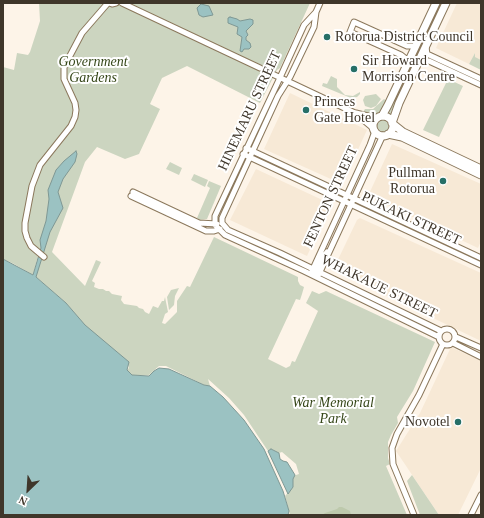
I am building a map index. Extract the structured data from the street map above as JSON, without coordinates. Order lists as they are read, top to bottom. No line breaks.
{"streets":{"street":["HINEMARU STREET","FENTON STREET","PUKAKI STREET","WHAKAUE STREET"]},"crossings":[["HINEMARU STREET","PUKAKI STREET"],["HINEMARU STREET","WHAKAUE STREET"],["FENTON STREET","PUKAKI STREET"],["FENTON STREET","WHAKAUE STREET"]],"parks":["Government Gardens","War Memorial Park"],"places":["Rotorua District Council","Sir Howard Morrison Centre","Princes Gate Hotel","Pullman Rotorua","Novotel"],"north":"bottom left"}
